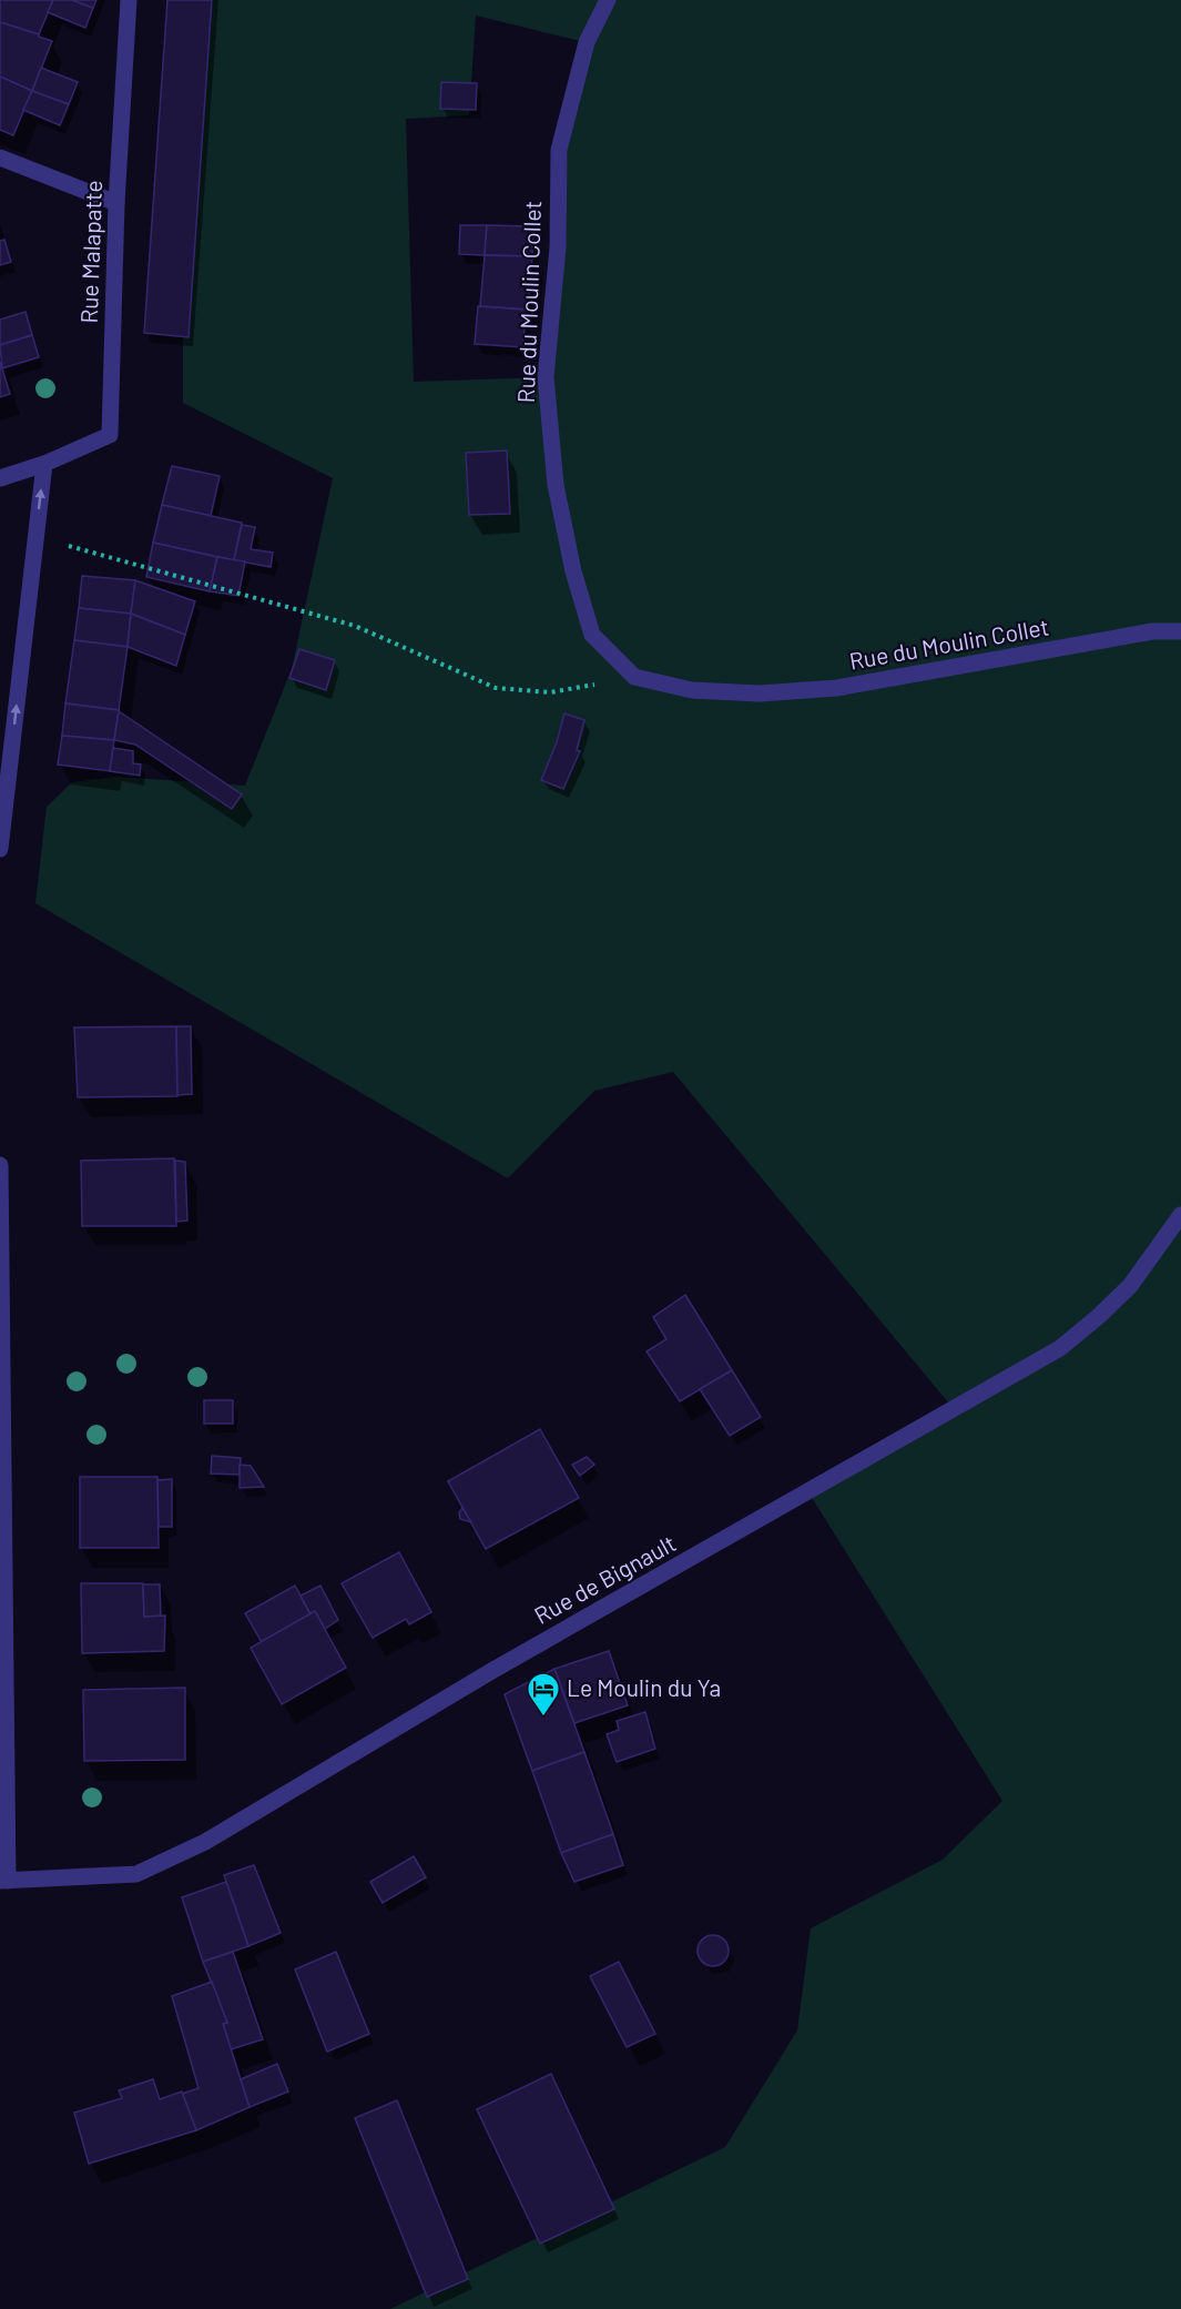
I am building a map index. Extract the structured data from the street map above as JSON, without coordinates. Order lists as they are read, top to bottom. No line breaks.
{"streets":{"street":["Rue Malapatte","Rue du Moulin Collet","Rue de Bignault"]},"places":{"hotel":["Le Moulin du Ya"]}}
